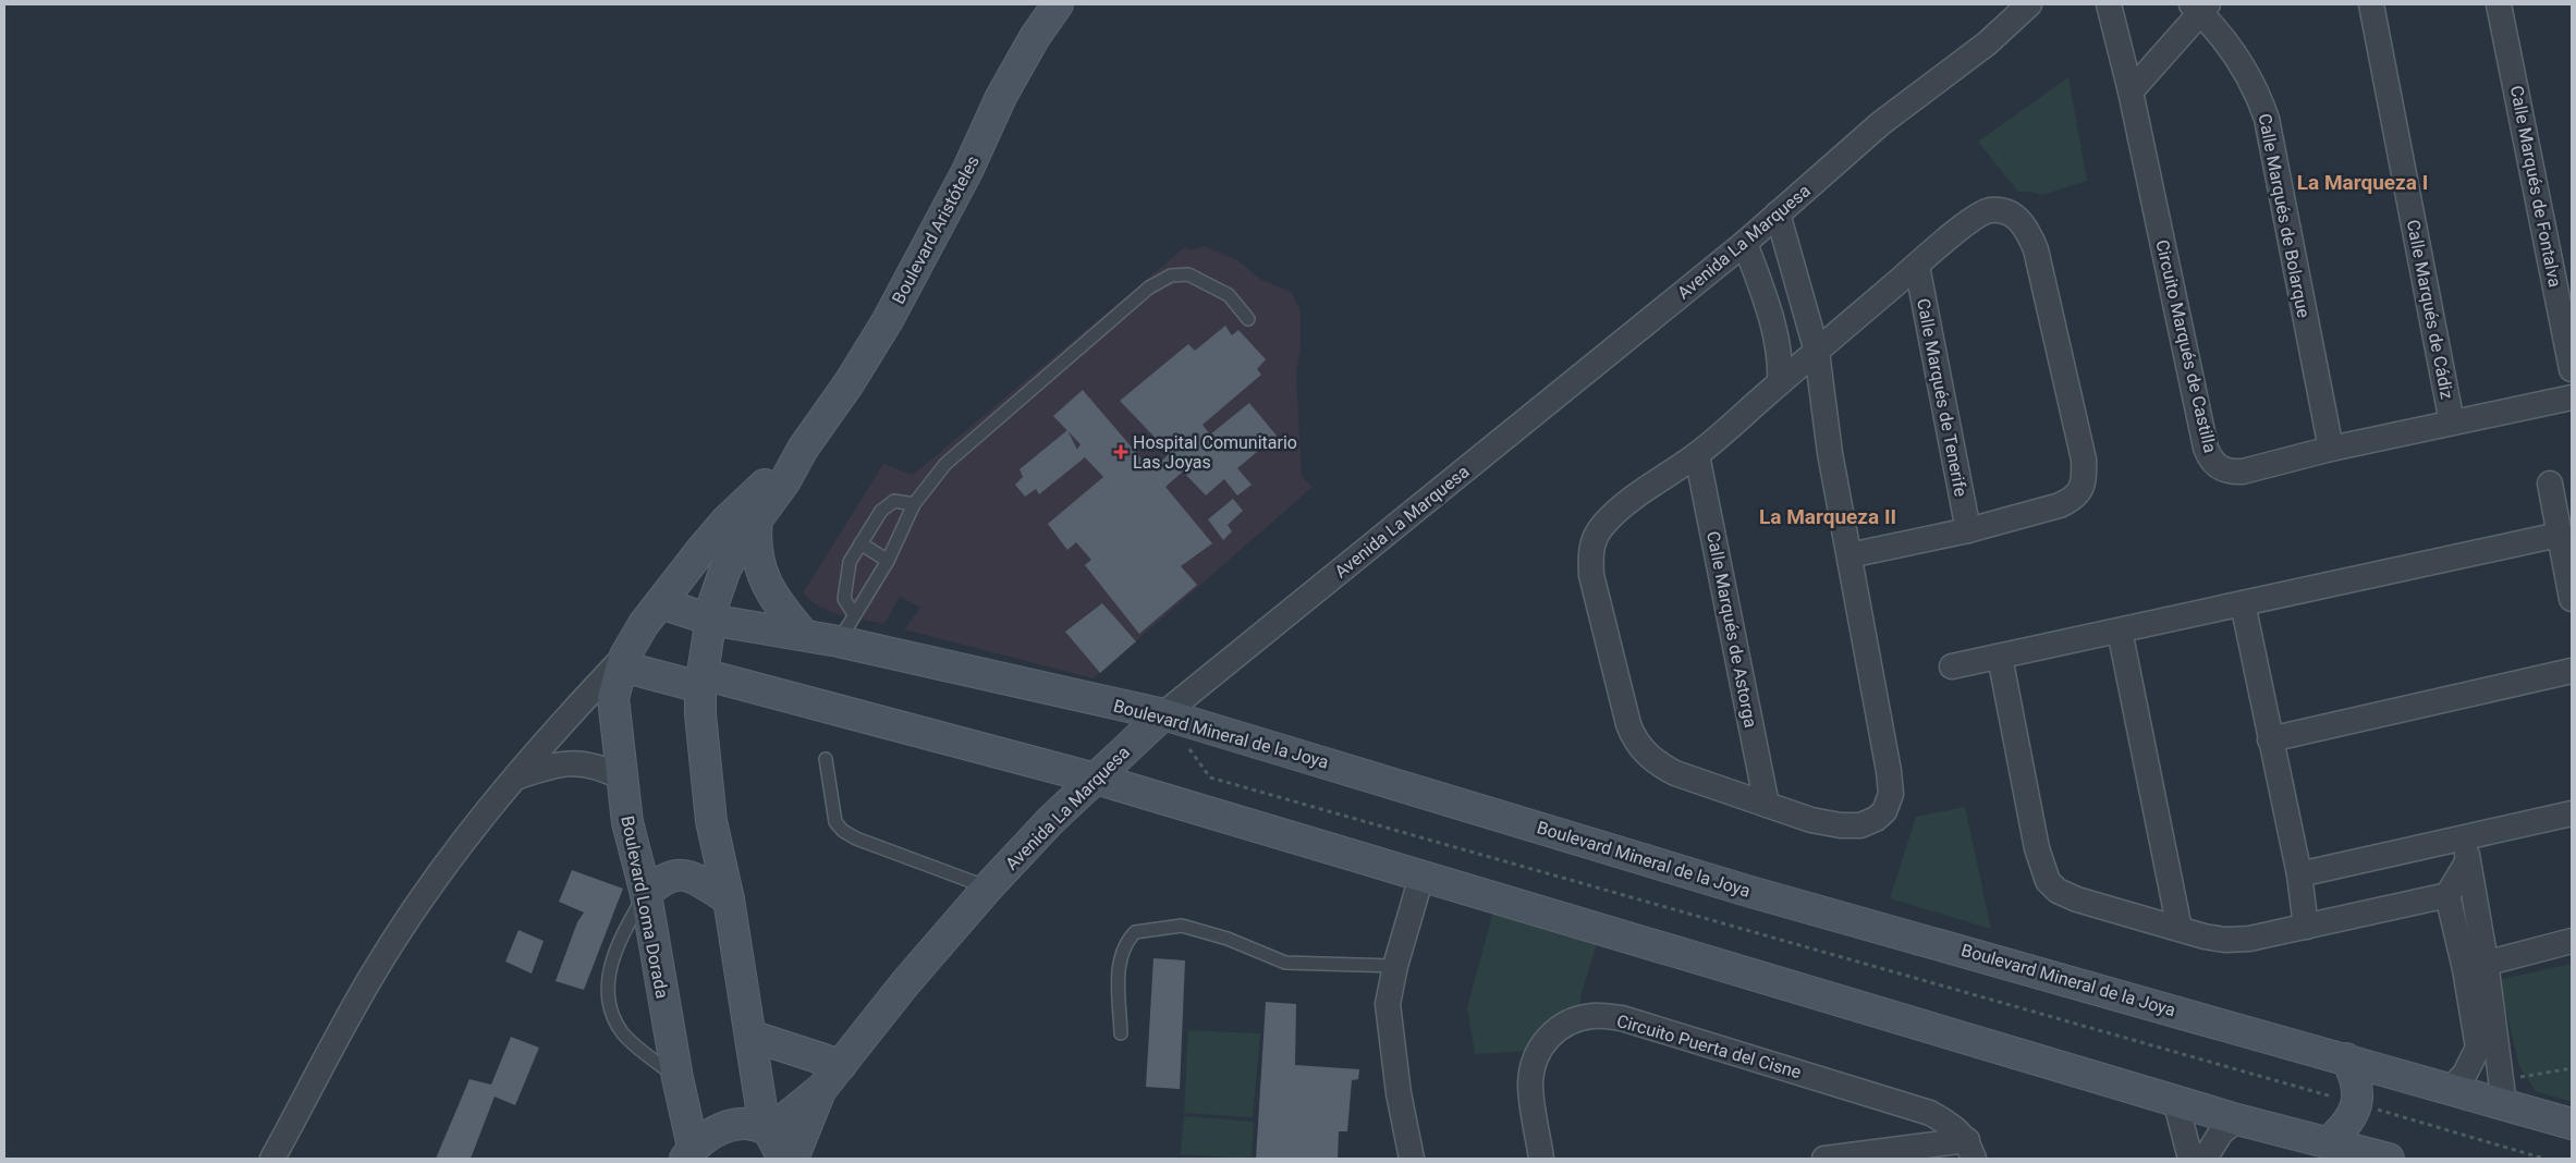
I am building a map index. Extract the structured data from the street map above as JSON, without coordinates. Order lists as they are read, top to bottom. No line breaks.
{"streets":{"street":["Calle Marqués de Fontalva","Calle Marqués de Bolarque","Boulevard Aristóteles","Avenida La Marquesa","Calle Marqués de Cádiz","Circuito Marqués de Castilla","Calle Marqués de Tenerife","Calle Marqués de Astorga","Boulevard Mineral de la Joya","Boulevard Loma Dorada","Circuito Puerta del Cisne"]},"crossings":[["Calle Marqués de Bolarque","Circuito Marqués de Castilla"],["Boulevard Aristóteles","Boulevard Mineral de la Joya"],["Boulevard Aristóteles","Boulevard Loma Dorada"],["Avenida La Marquesa","Boulevard Mineral de la Joya"],["Calle Marqués de Cádiz","Circuito Marqués de Castilla"]],"districts":["La Marqueza I","La Marqueza II"],"places":{"health":["Hospital Comunitario Las Joyas"]}}
